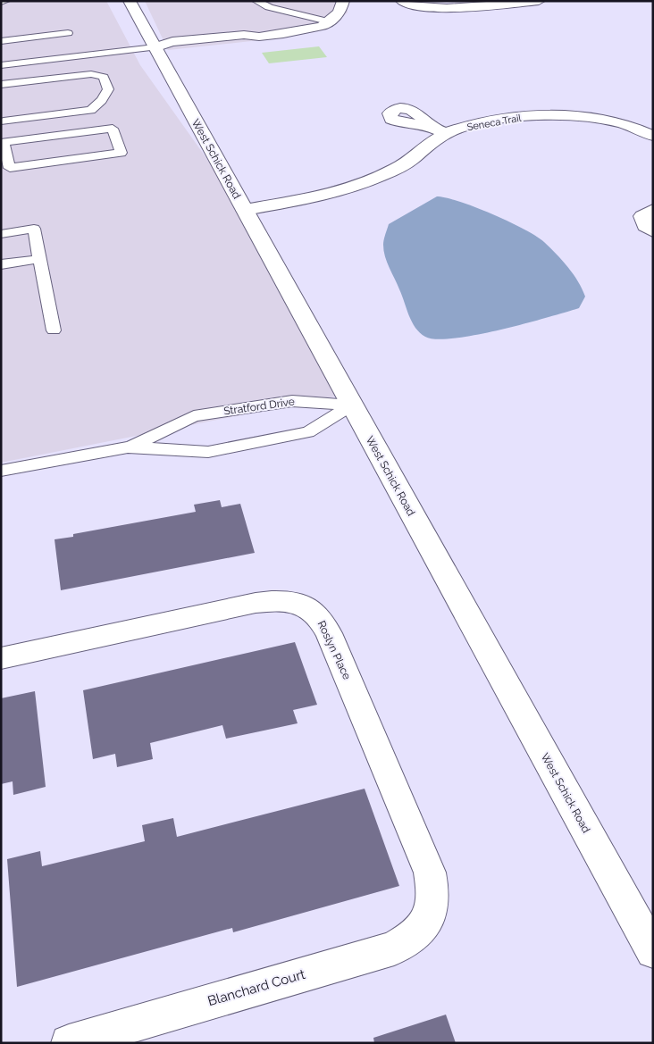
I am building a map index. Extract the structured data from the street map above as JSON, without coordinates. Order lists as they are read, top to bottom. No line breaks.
{"streets":{"street":["Seneca Trail","West Schick Road","Roslyn Place","Blanchard Court"],"lane":["Stratford Drive"]},"crossings":[["Seneca Trail","West Schick Road"],["West Schick Road","Stratford Drive"],["Roslyn Place","Blanchard Court"]]}
